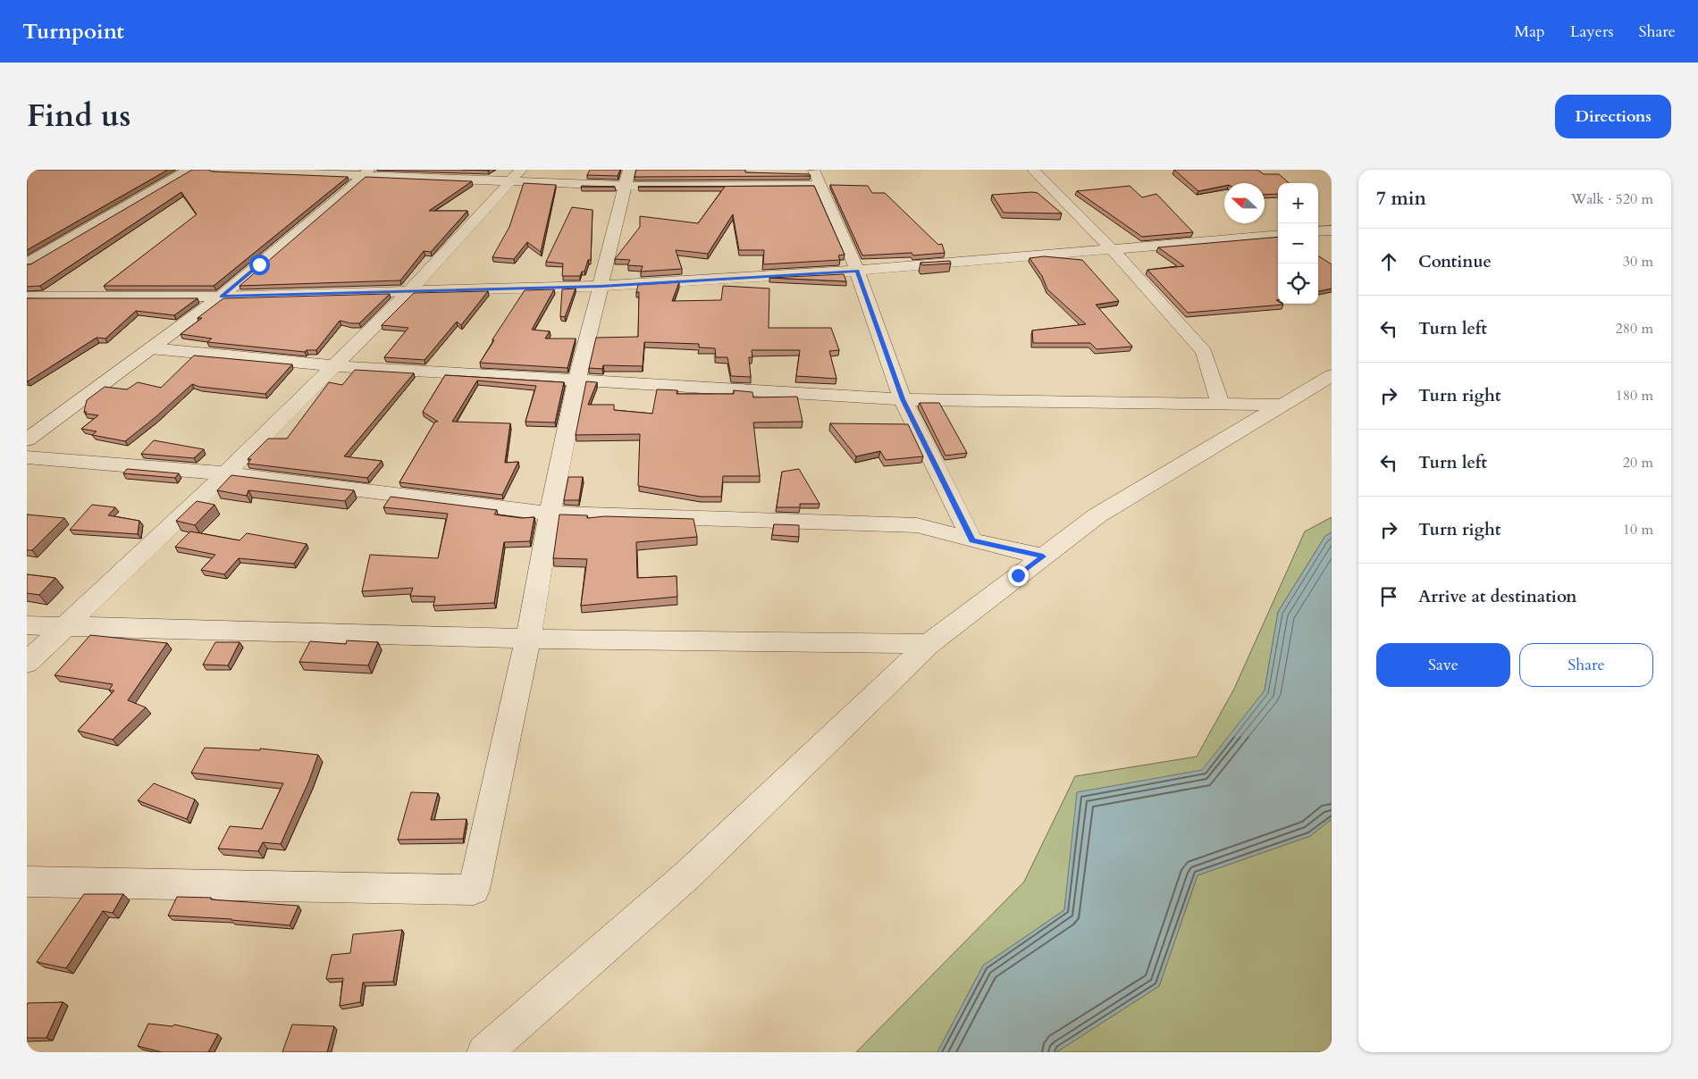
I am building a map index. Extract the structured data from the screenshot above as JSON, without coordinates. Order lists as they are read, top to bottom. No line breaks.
{"north":"left","page":{"header":"Turnpoint","nav":["Map","Layers","Share"],"title":"Find us","buttons":["Directions",["Save","Share"]],"heading":["7 min","Walk · 520 m"],"map_buttons":["+","−"],"list":[["Continue","30 m"],["Turn left","280 m"],["Turn right","180 m"],["Turn left","20 m"],["Turn right","10 m"],"Arrive at destination"]}}
